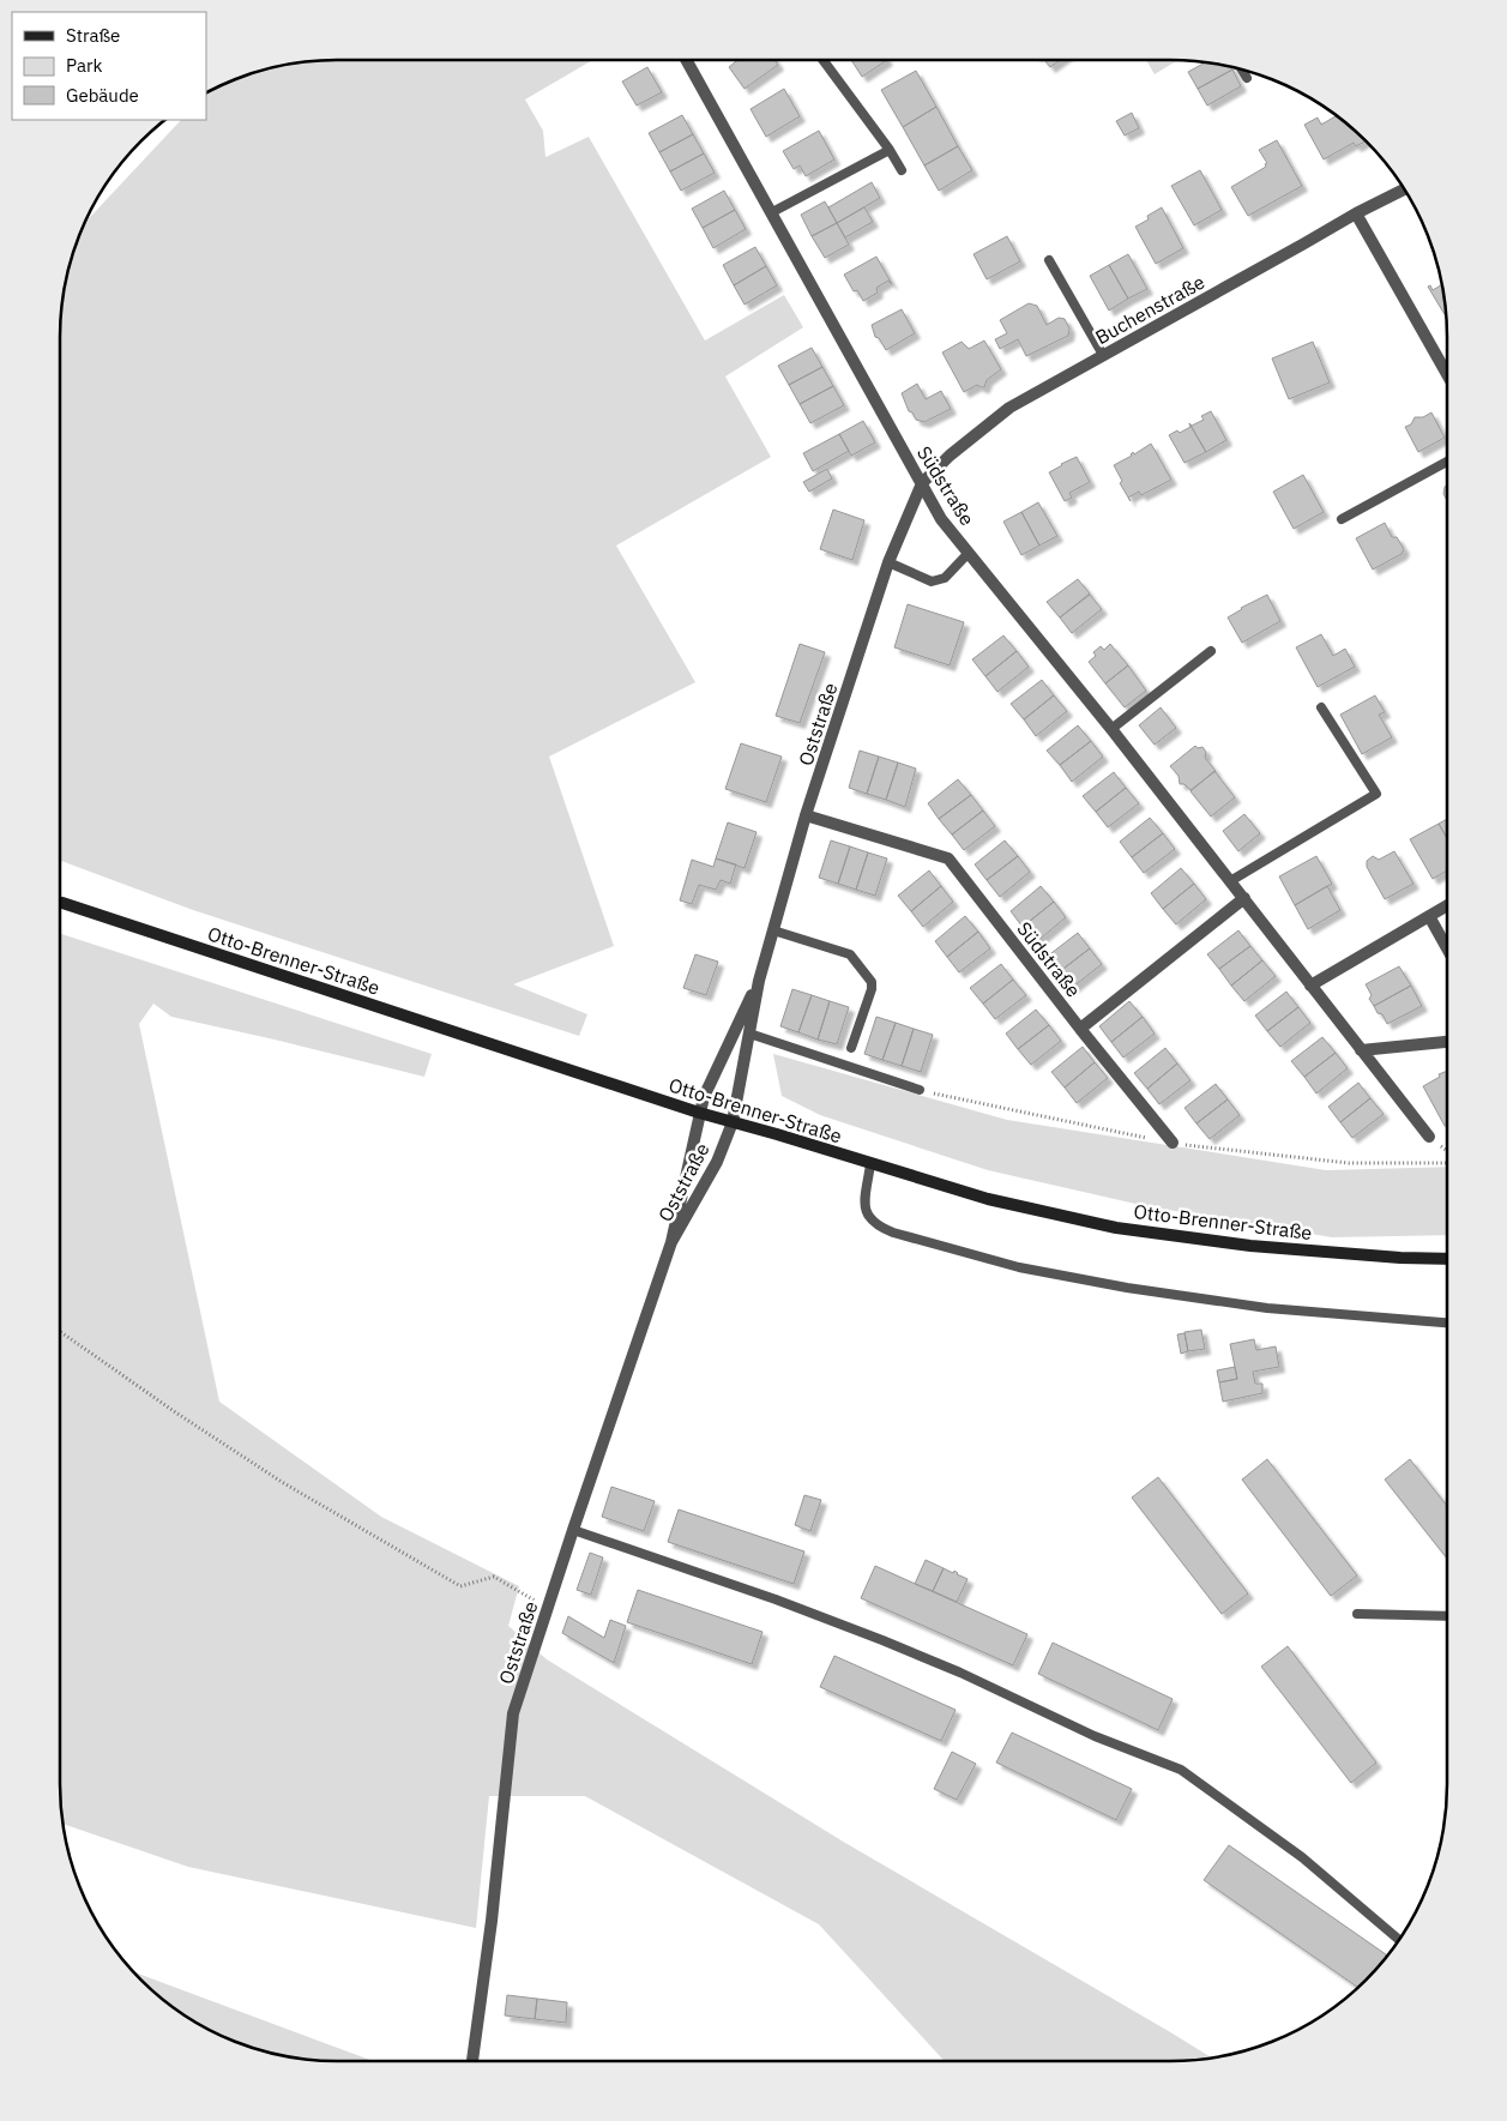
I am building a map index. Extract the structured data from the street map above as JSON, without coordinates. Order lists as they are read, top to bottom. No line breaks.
{"streets":{"main road":["Otto-Brenner-Straße"],"street":["Buchenstraße","Südstraße","Oststraße"]},"crossings":[["Buchenstraße","Südstraße"],["Buchenstraße","Oststraße"],["Südstraße","Oststraße"],["Oststraße","Otto-Brenner-Straße"]],"legend":["Straße","Park","Gebäude"]}
